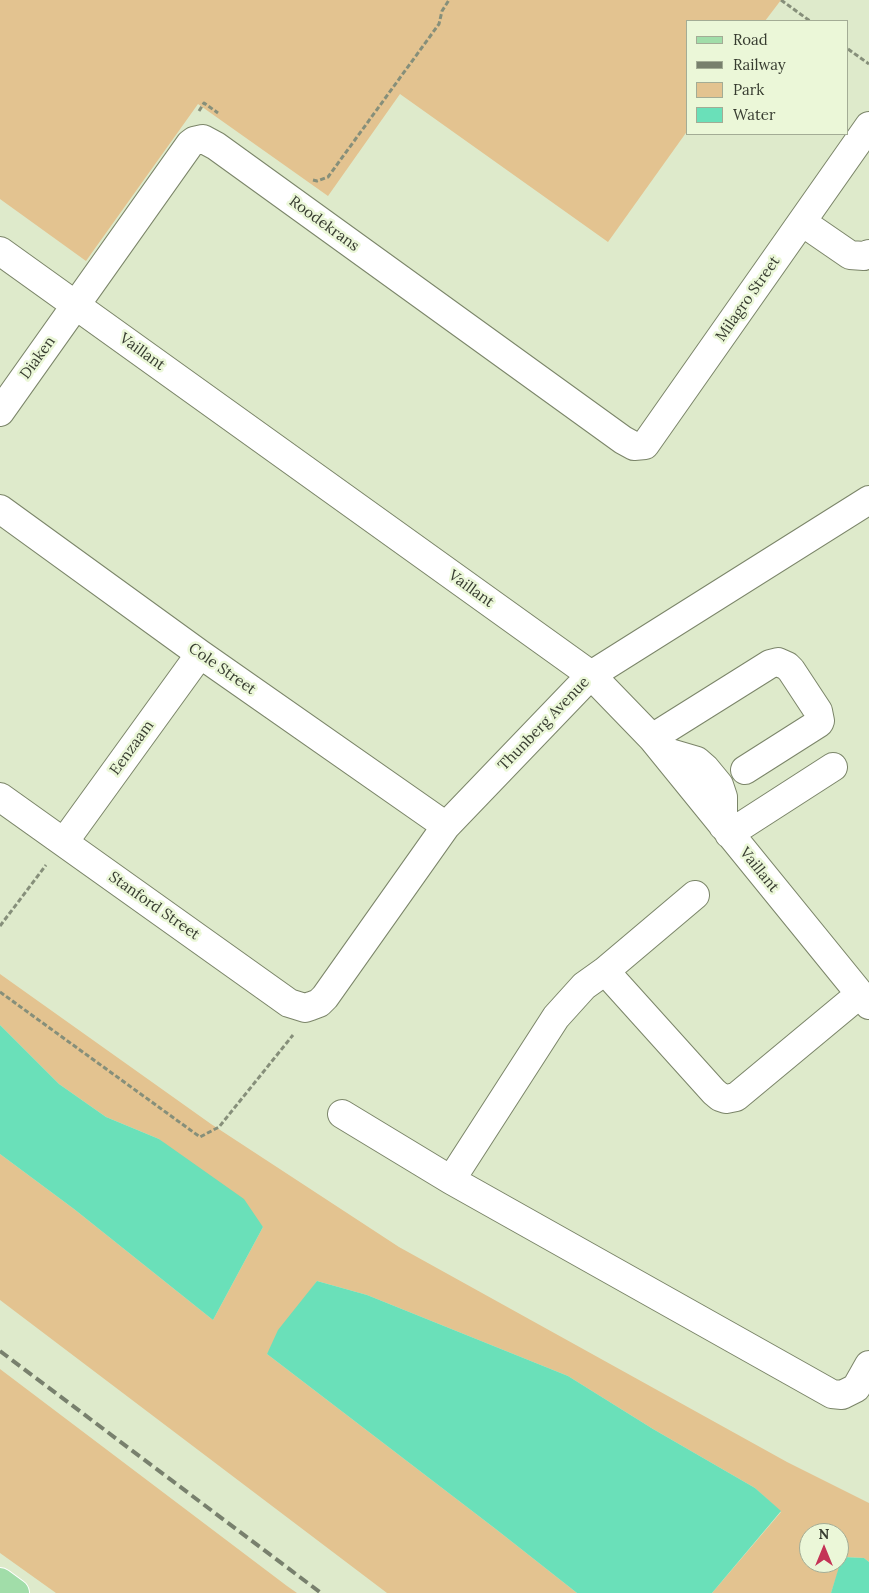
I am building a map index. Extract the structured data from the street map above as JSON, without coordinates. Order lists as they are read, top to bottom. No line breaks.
{"streets":{"street":["Roodekrans","Milagro Street","Vaillant","Diaken","Cole Street","Thunberg Avenue","Eenzaam","Stanford Street"]},"crossings":[["Roodekrans","Milagro Street"],["Vaillant","Diaken"],["Vaillant","Thunberg Avenue"],["Cole Street","Thunberg Avenue"],["Cole Street","Eenzaam"],["Thunberg Avenue","Stanford Street"],["Eenzaam","Stanford Street"]],"legend":["Road","Railway","Park","Water"],"north":"top"}
